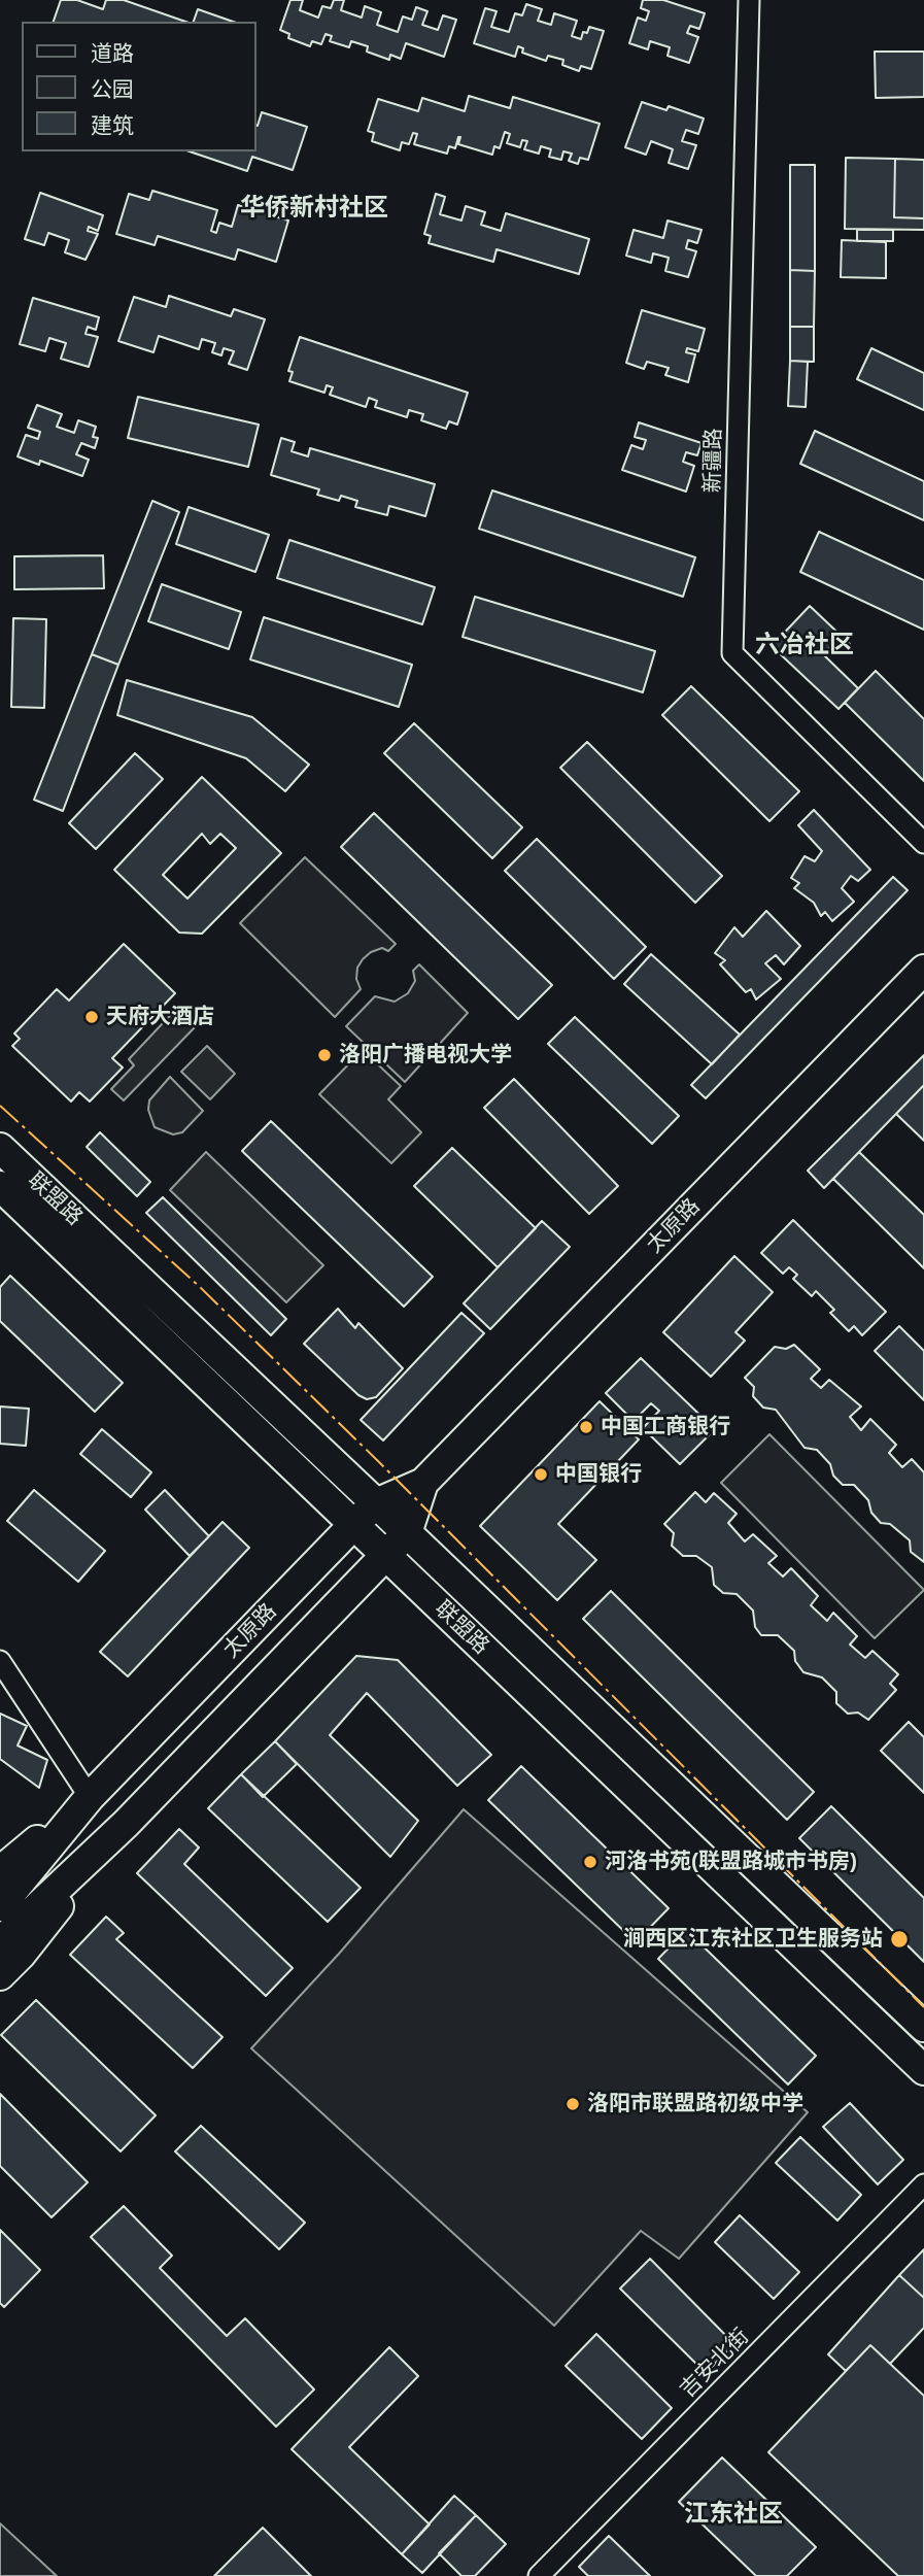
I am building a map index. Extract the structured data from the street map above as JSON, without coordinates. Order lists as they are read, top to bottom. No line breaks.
{"streets":{"main road":["联盟路","太原路"],"street":["新疆路","吉安北街"]},"crossings":[["联盟路","太原路"]],"districts":["华侨新村社区","六冶社区","江东社区"],"places":["天府大酒店","洛阳广播电视大学","中国工商银行","中国银行","河洛书苑(联盟路城市书房)","涧西区江东社区卫生服务站","洛阳市联盟路初级中学"],"legend":["道路","公园","建筑"]}
